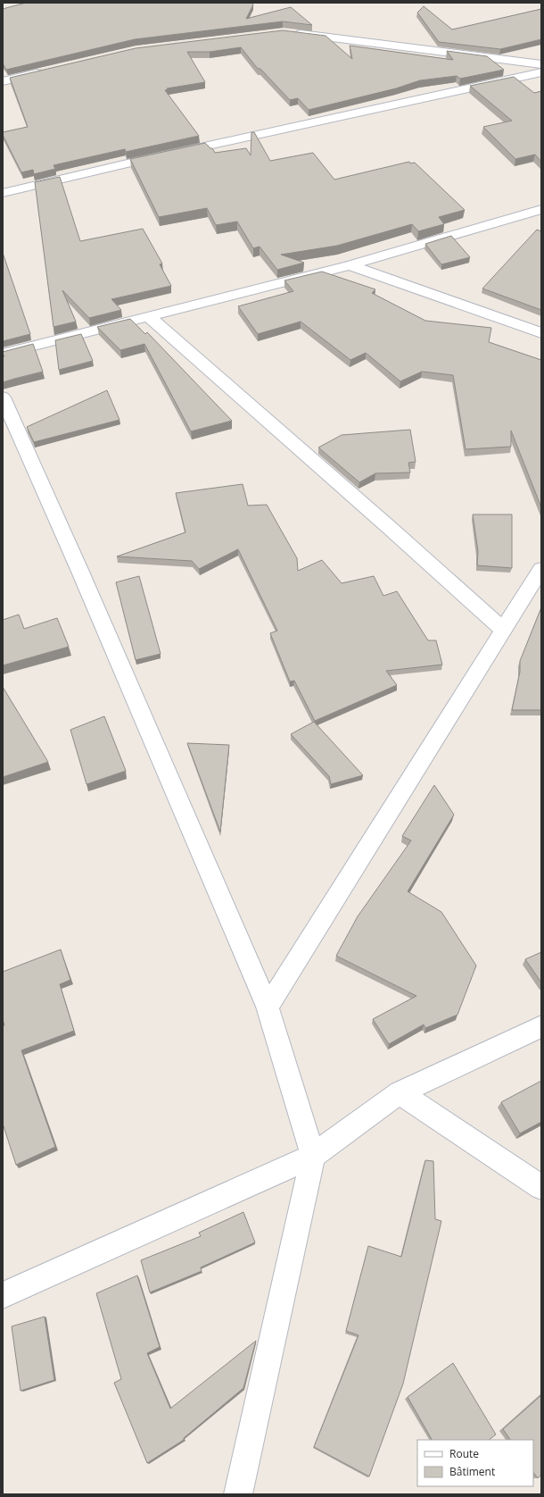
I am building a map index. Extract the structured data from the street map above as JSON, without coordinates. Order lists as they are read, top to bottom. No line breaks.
{"legend":["Route","Bâtiment"]}
